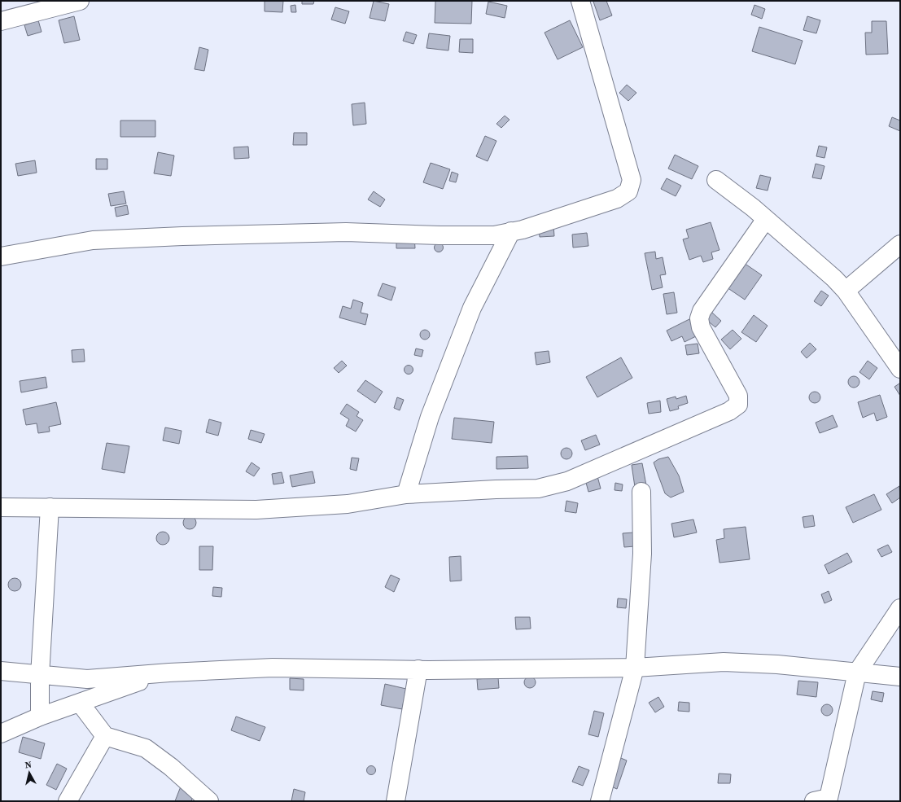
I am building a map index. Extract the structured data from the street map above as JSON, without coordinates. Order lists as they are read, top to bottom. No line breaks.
{"north":"top"}
